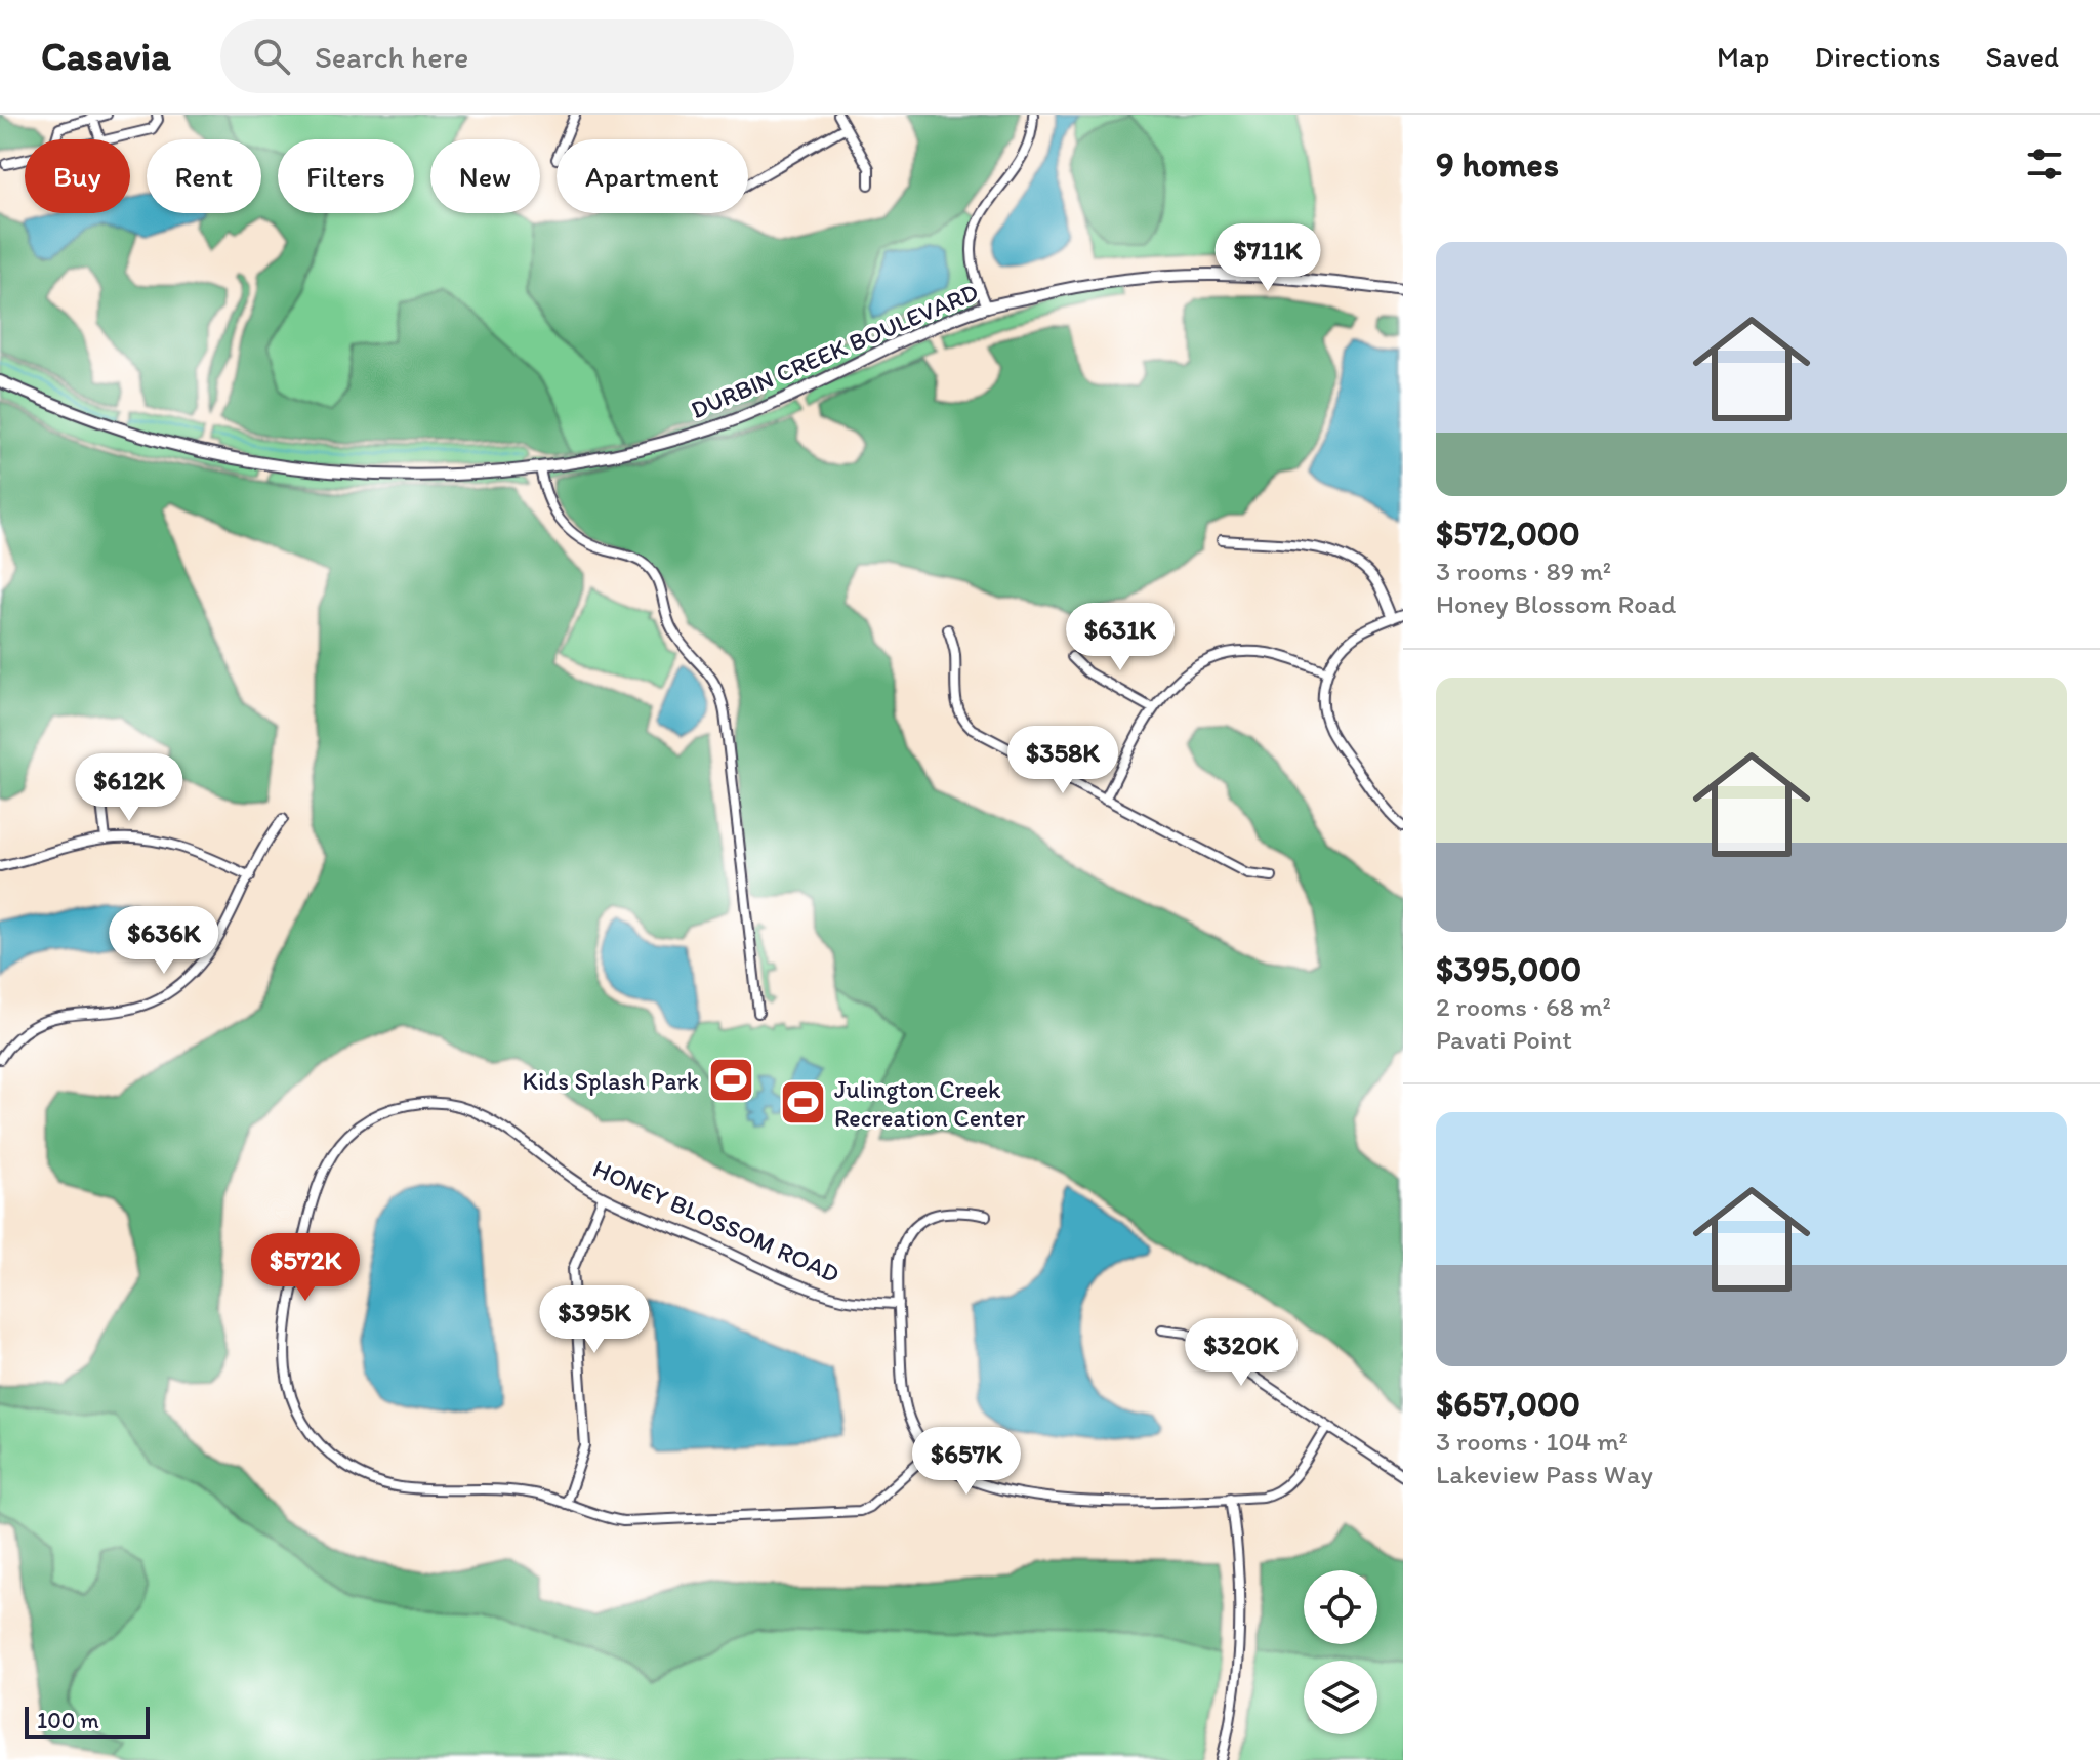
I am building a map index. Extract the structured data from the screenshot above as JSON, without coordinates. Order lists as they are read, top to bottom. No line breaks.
{"streets":{"street":["DURBIN CREEK BOULEVARD","HONEY BLOSSOM ROAD"]},"places":{"sports":["Kids Splash Park","Julington Creek Recreation Center"]},"scale_bar":"100 m","page":{"header":"Casavia","search":"Search here","nav":["Map","Directions","Saved"],"heading":"9 homes","chip":["Buy","Rent","Filters","New","Apartment"],"list":[{"name":"$572,000","note":"3 rooms · 89 m² · Honey Blossom Road"},{"name":"$395,000","note":"2 rooms · 68 m² · Pavati Point"},{"name":"$657,000","note":"3 rooms · 104 m² · Lakeview Pass Way"}],"price":["$711K","$631K","$358K","$612K","$636K","$572K","$395K","$320K","$657K"],"scale":"100 m"}}
